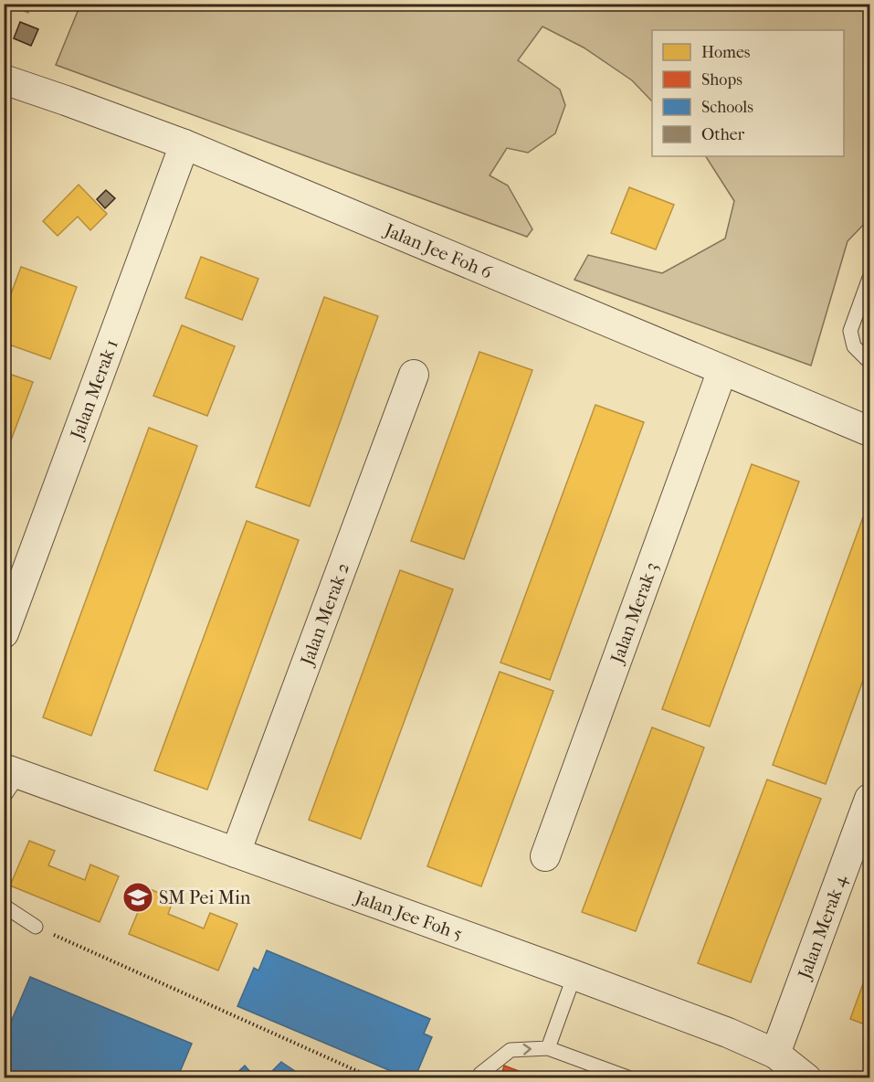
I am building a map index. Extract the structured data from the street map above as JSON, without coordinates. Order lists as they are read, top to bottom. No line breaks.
{"streets":{"street":["Jalan Jee Foh 6","Jalan Merak 1","Jalan Merak 3","Jalan Merak 2","Jalan Jee Foh 5","Jalan Merak 4"]},"crossings":[["Jalan Jee Foh 6","Jalan Merak 1"],["Jalan Jee Foh 6","Jalan Merak 3"],["Jalan Merak 2","Jalan Jee Foh 5"],["Jalan Jee Foh 5","Jalan Merak 4"]],"places":{"school or university":["SM Pei Min"]},"legend":["Homes","Shops","Schools","Other"]}
